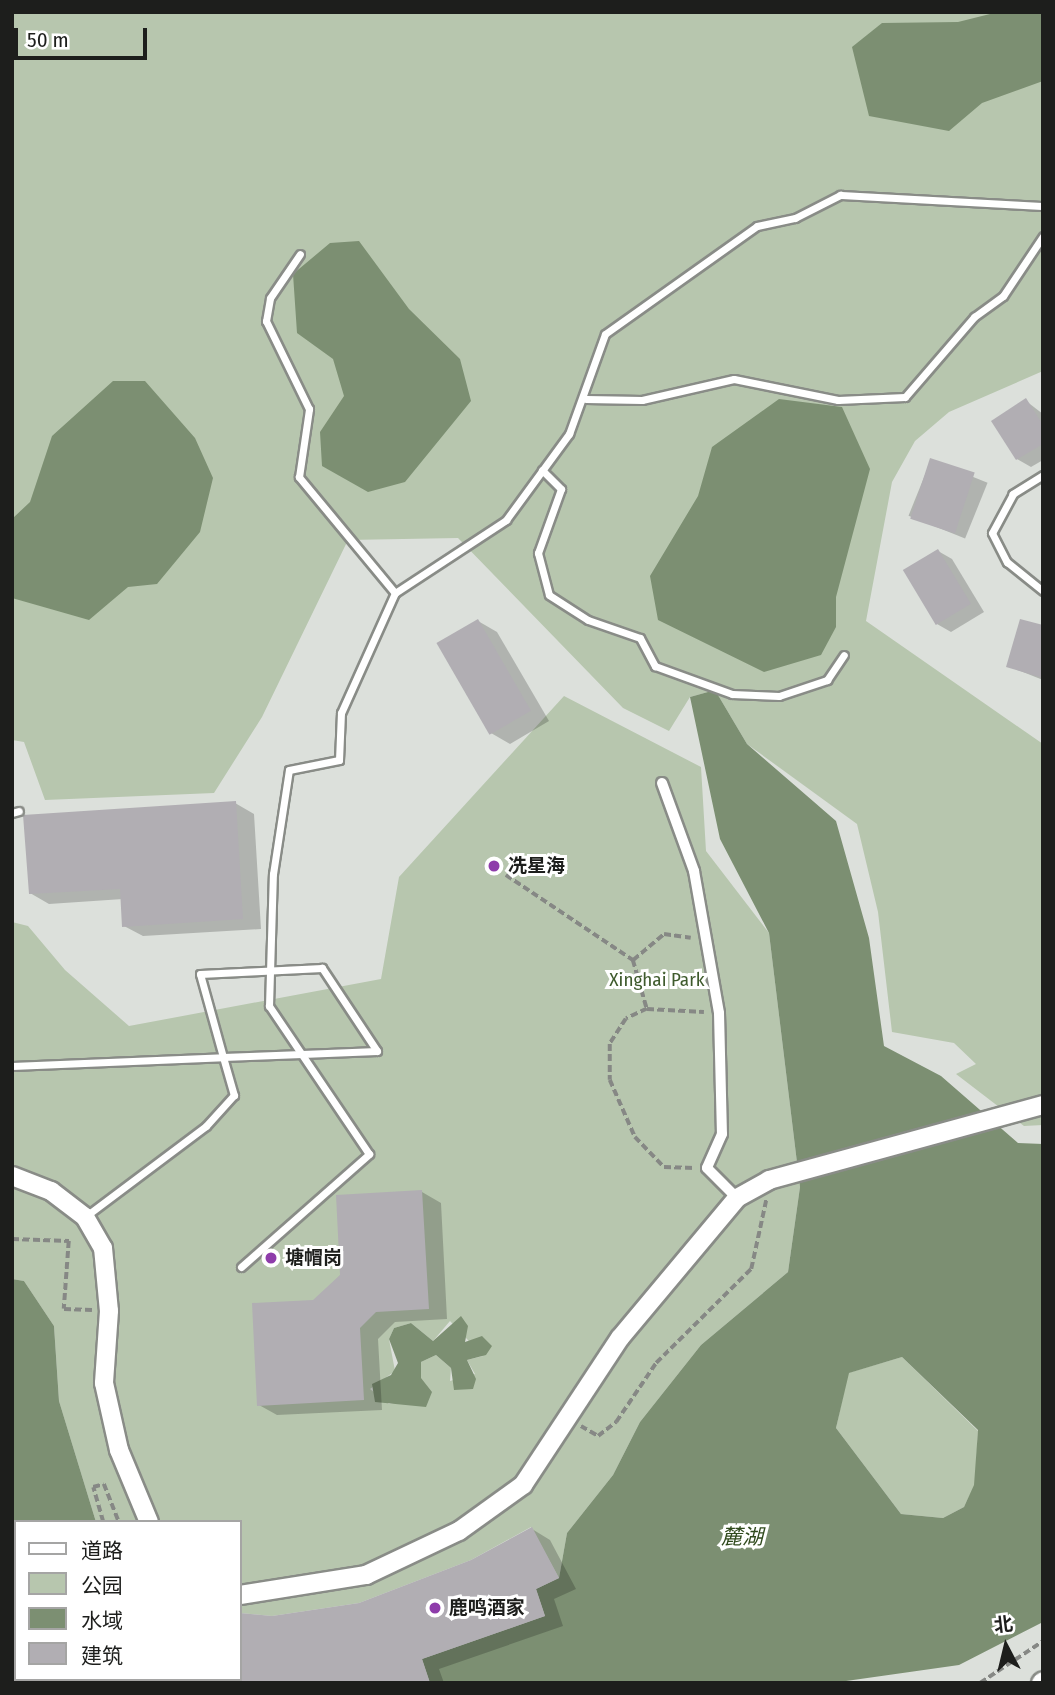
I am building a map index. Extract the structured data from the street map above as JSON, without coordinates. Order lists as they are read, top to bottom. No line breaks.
{"water":["麓湖"],"parks":["Xinghai Park"],"places":["冼星海","塘帽岗","鹿鸣酒家"],"legend":["道路","公园","水域","建筑"],"scale_bar":"50 m","north":"top"}
